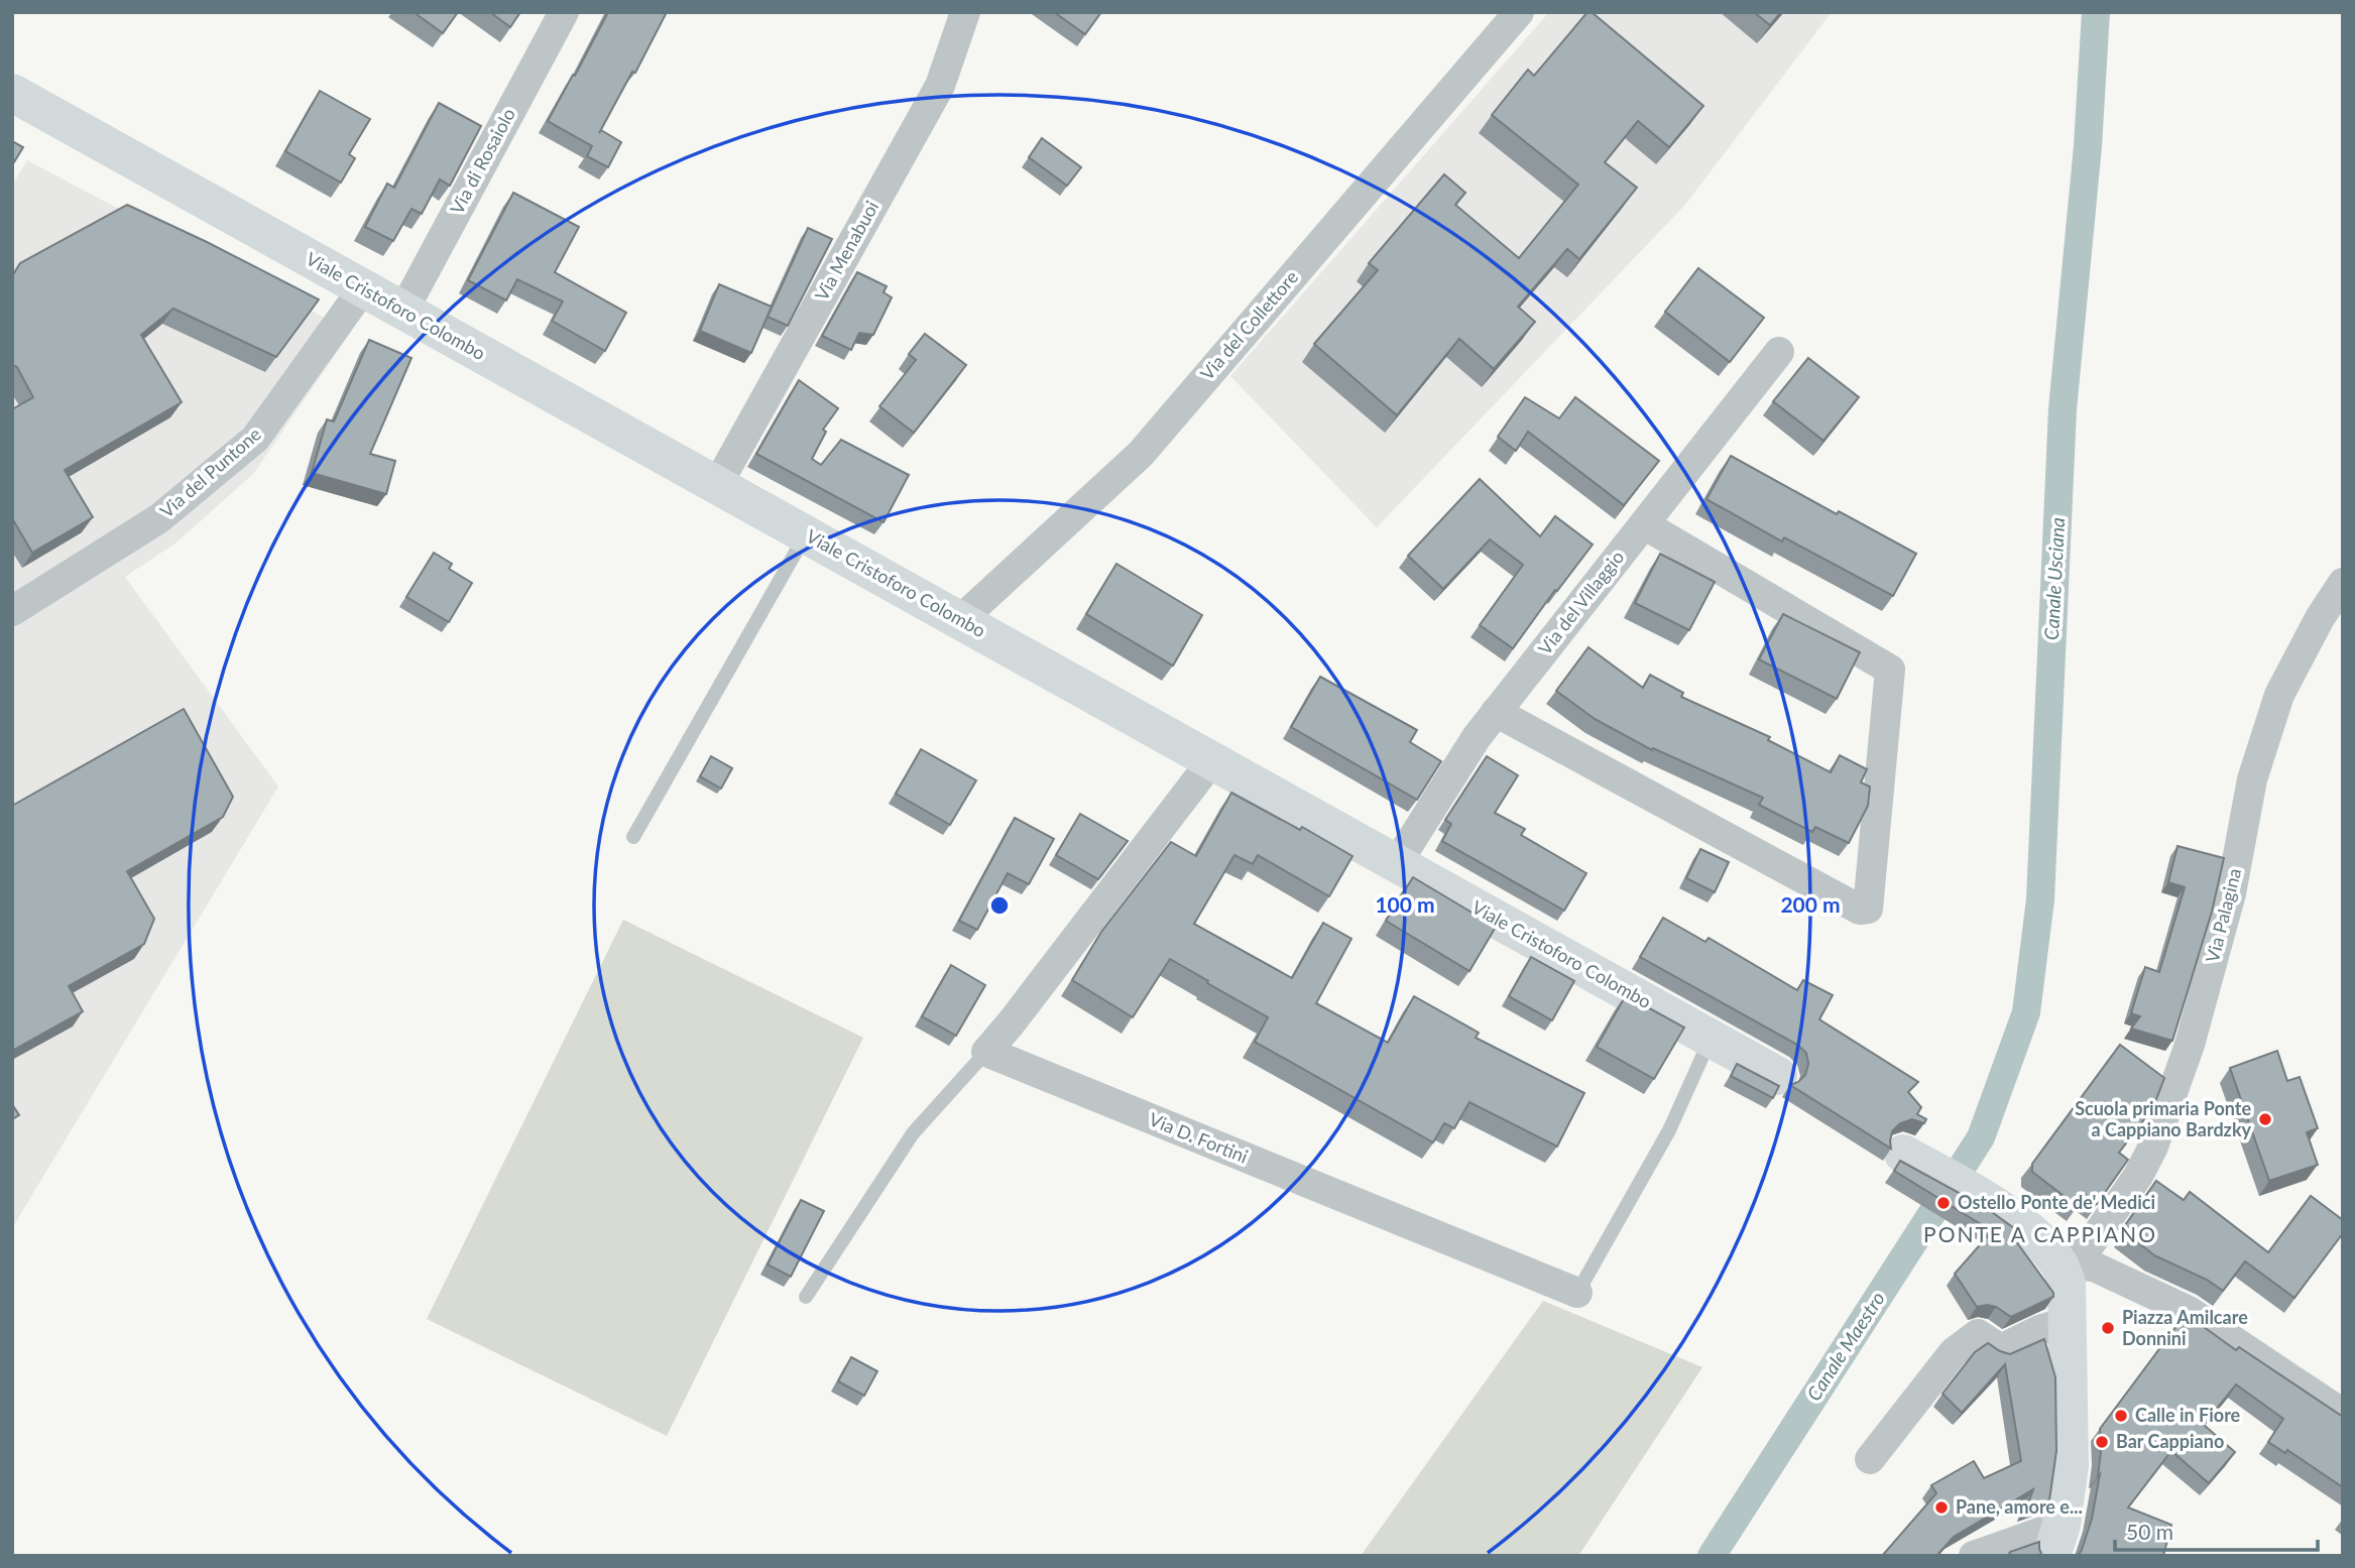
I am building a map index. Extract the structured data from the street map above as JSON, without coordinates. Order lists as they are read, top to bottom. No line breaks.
{"streets":{"street":["Via di Rosaiolo","Via Menabuoi","Viale Cristoforo Colombo","Via del Collettore","Via del Puntone","Via del Villaggio","Via Palagina","Via D. Fortini"]},"crossings":[["Via di Rosaiolo","Viale Cristoforo Colombo"],["Via Menabuoi","Viale Cristoforo Colombo"],["Viale Cristoforo Colombo","Via del Collettore"],["Viale Cristoforo Colombo","Via del Puntone"],["Viale Cristoforo Colombo","Via del Villaggio"],["Viale Cristoforo Colombo","Via D. Fortini"]],"districts":["PONTE A CAPPIANO"],"water":["Canale Usciana","Canale Maestro"],"places":["Scuola primaria Ponte a Cappiano Bardzky","Ostello Ponte de' Medici","Piazza Amilcare Donnini","Calle in Fiore","Bar Cappiano","Pane, amore e..."],"scale_bar":"50 m","rings":["100 m","200 m"]}
